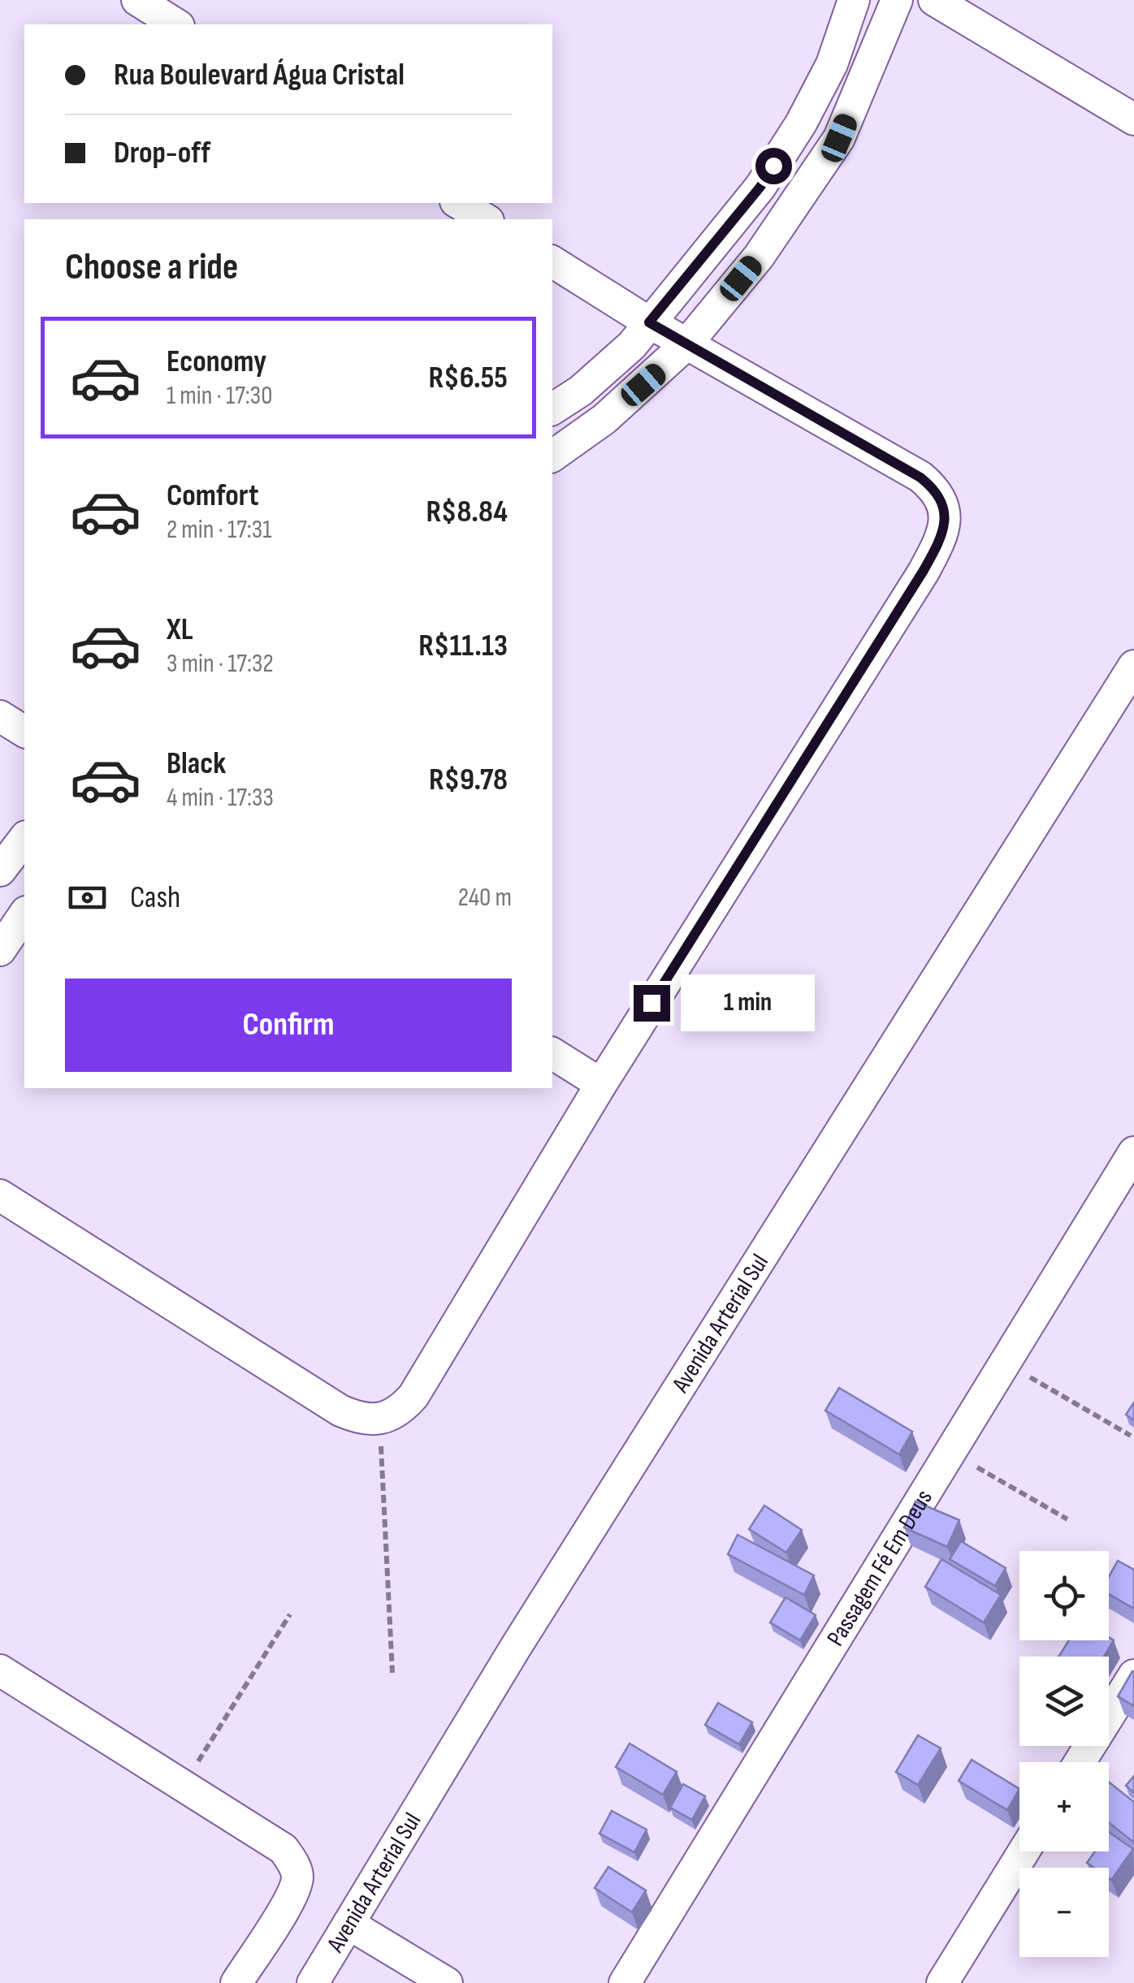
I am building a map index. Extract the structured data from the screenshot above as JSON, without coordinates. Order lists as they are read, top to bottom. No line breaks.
{"streets":{"street":["Avenida Arterial Sul","Passagem Fé Em Deus"]},"page":{"banner":["Rua Boulevard Água Cristal","Drop-off"],"heading":"Choose a ride","list":[{"name":"Economy","note":"1 min · 17:30","value":"R$6.55"},{"name":"Comfort","note":"2 min · 17:31","value":"R$8.84"},{"name":"XL","note":"3 min · 17:32","value":"R$11.13"},{"name":"Black","note":"4 min · 17:33","value":"R$9.78"}],"pay":["Cash","240 m"],"buttons":"Confirm","bubble":"1 min","map_buttons":["+","−"]}}
